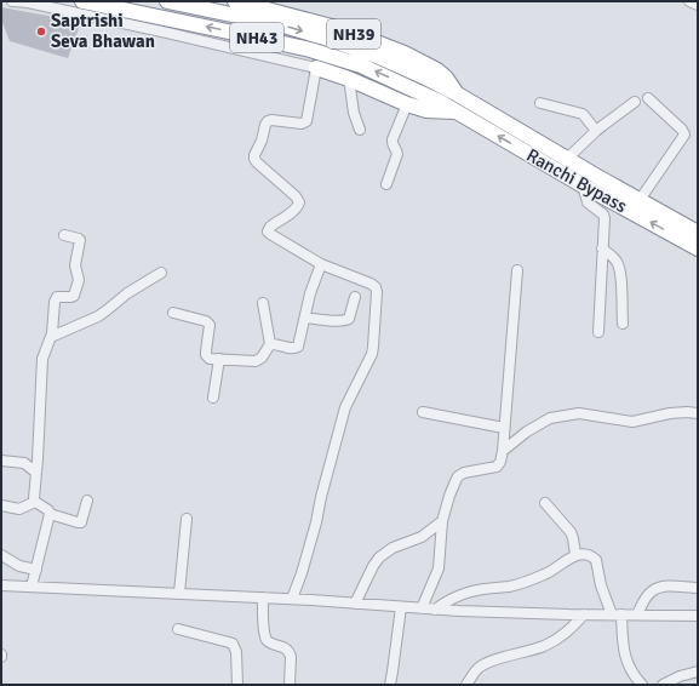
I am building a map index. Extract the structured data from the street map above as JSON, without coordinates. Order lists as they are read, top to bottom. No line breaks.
{"streets":{"highway":["NH39","NH43","Ranchi Bypass"]},"crossings":[["NH39","NH43"],["NH39","Ranchi Bypass"],["NH43","Ranchi Bypass"]],"places":["Saptrishi Seva Bhawan"]}
